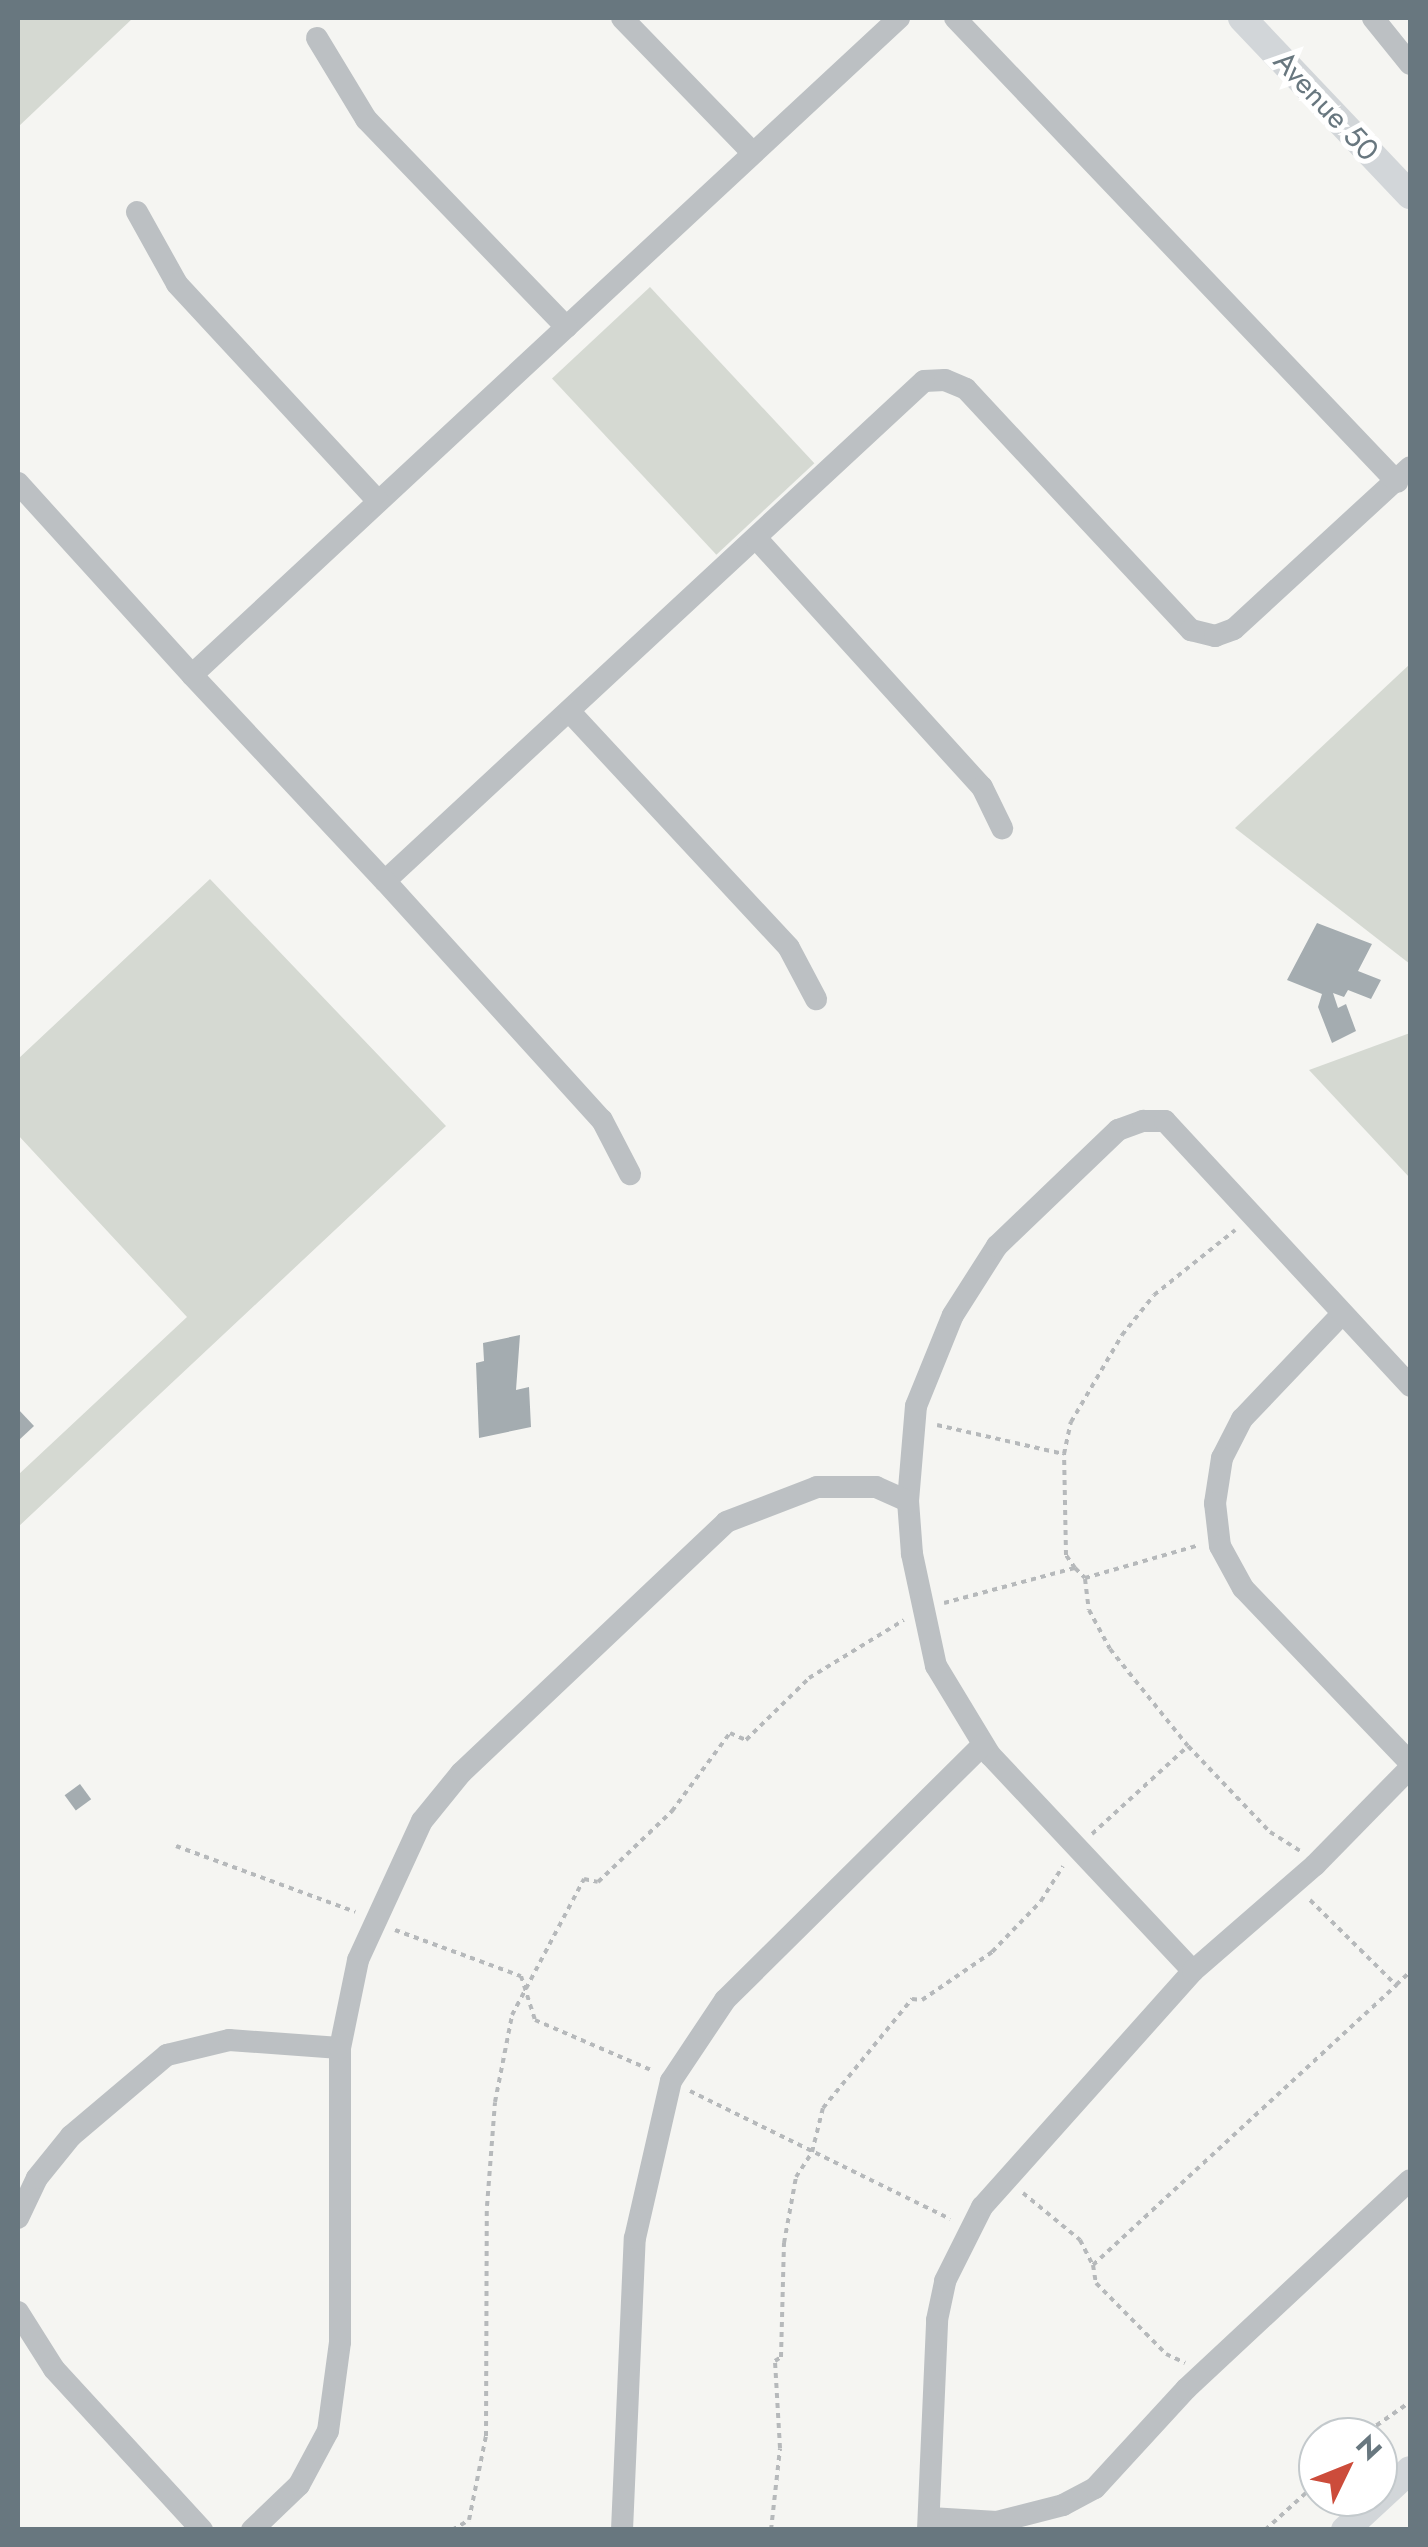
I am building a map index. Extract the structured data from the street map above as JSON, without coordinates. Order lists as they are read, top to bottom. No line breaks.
{"streets":{"main road":["Avenue 50"]},"north":"top right"}
